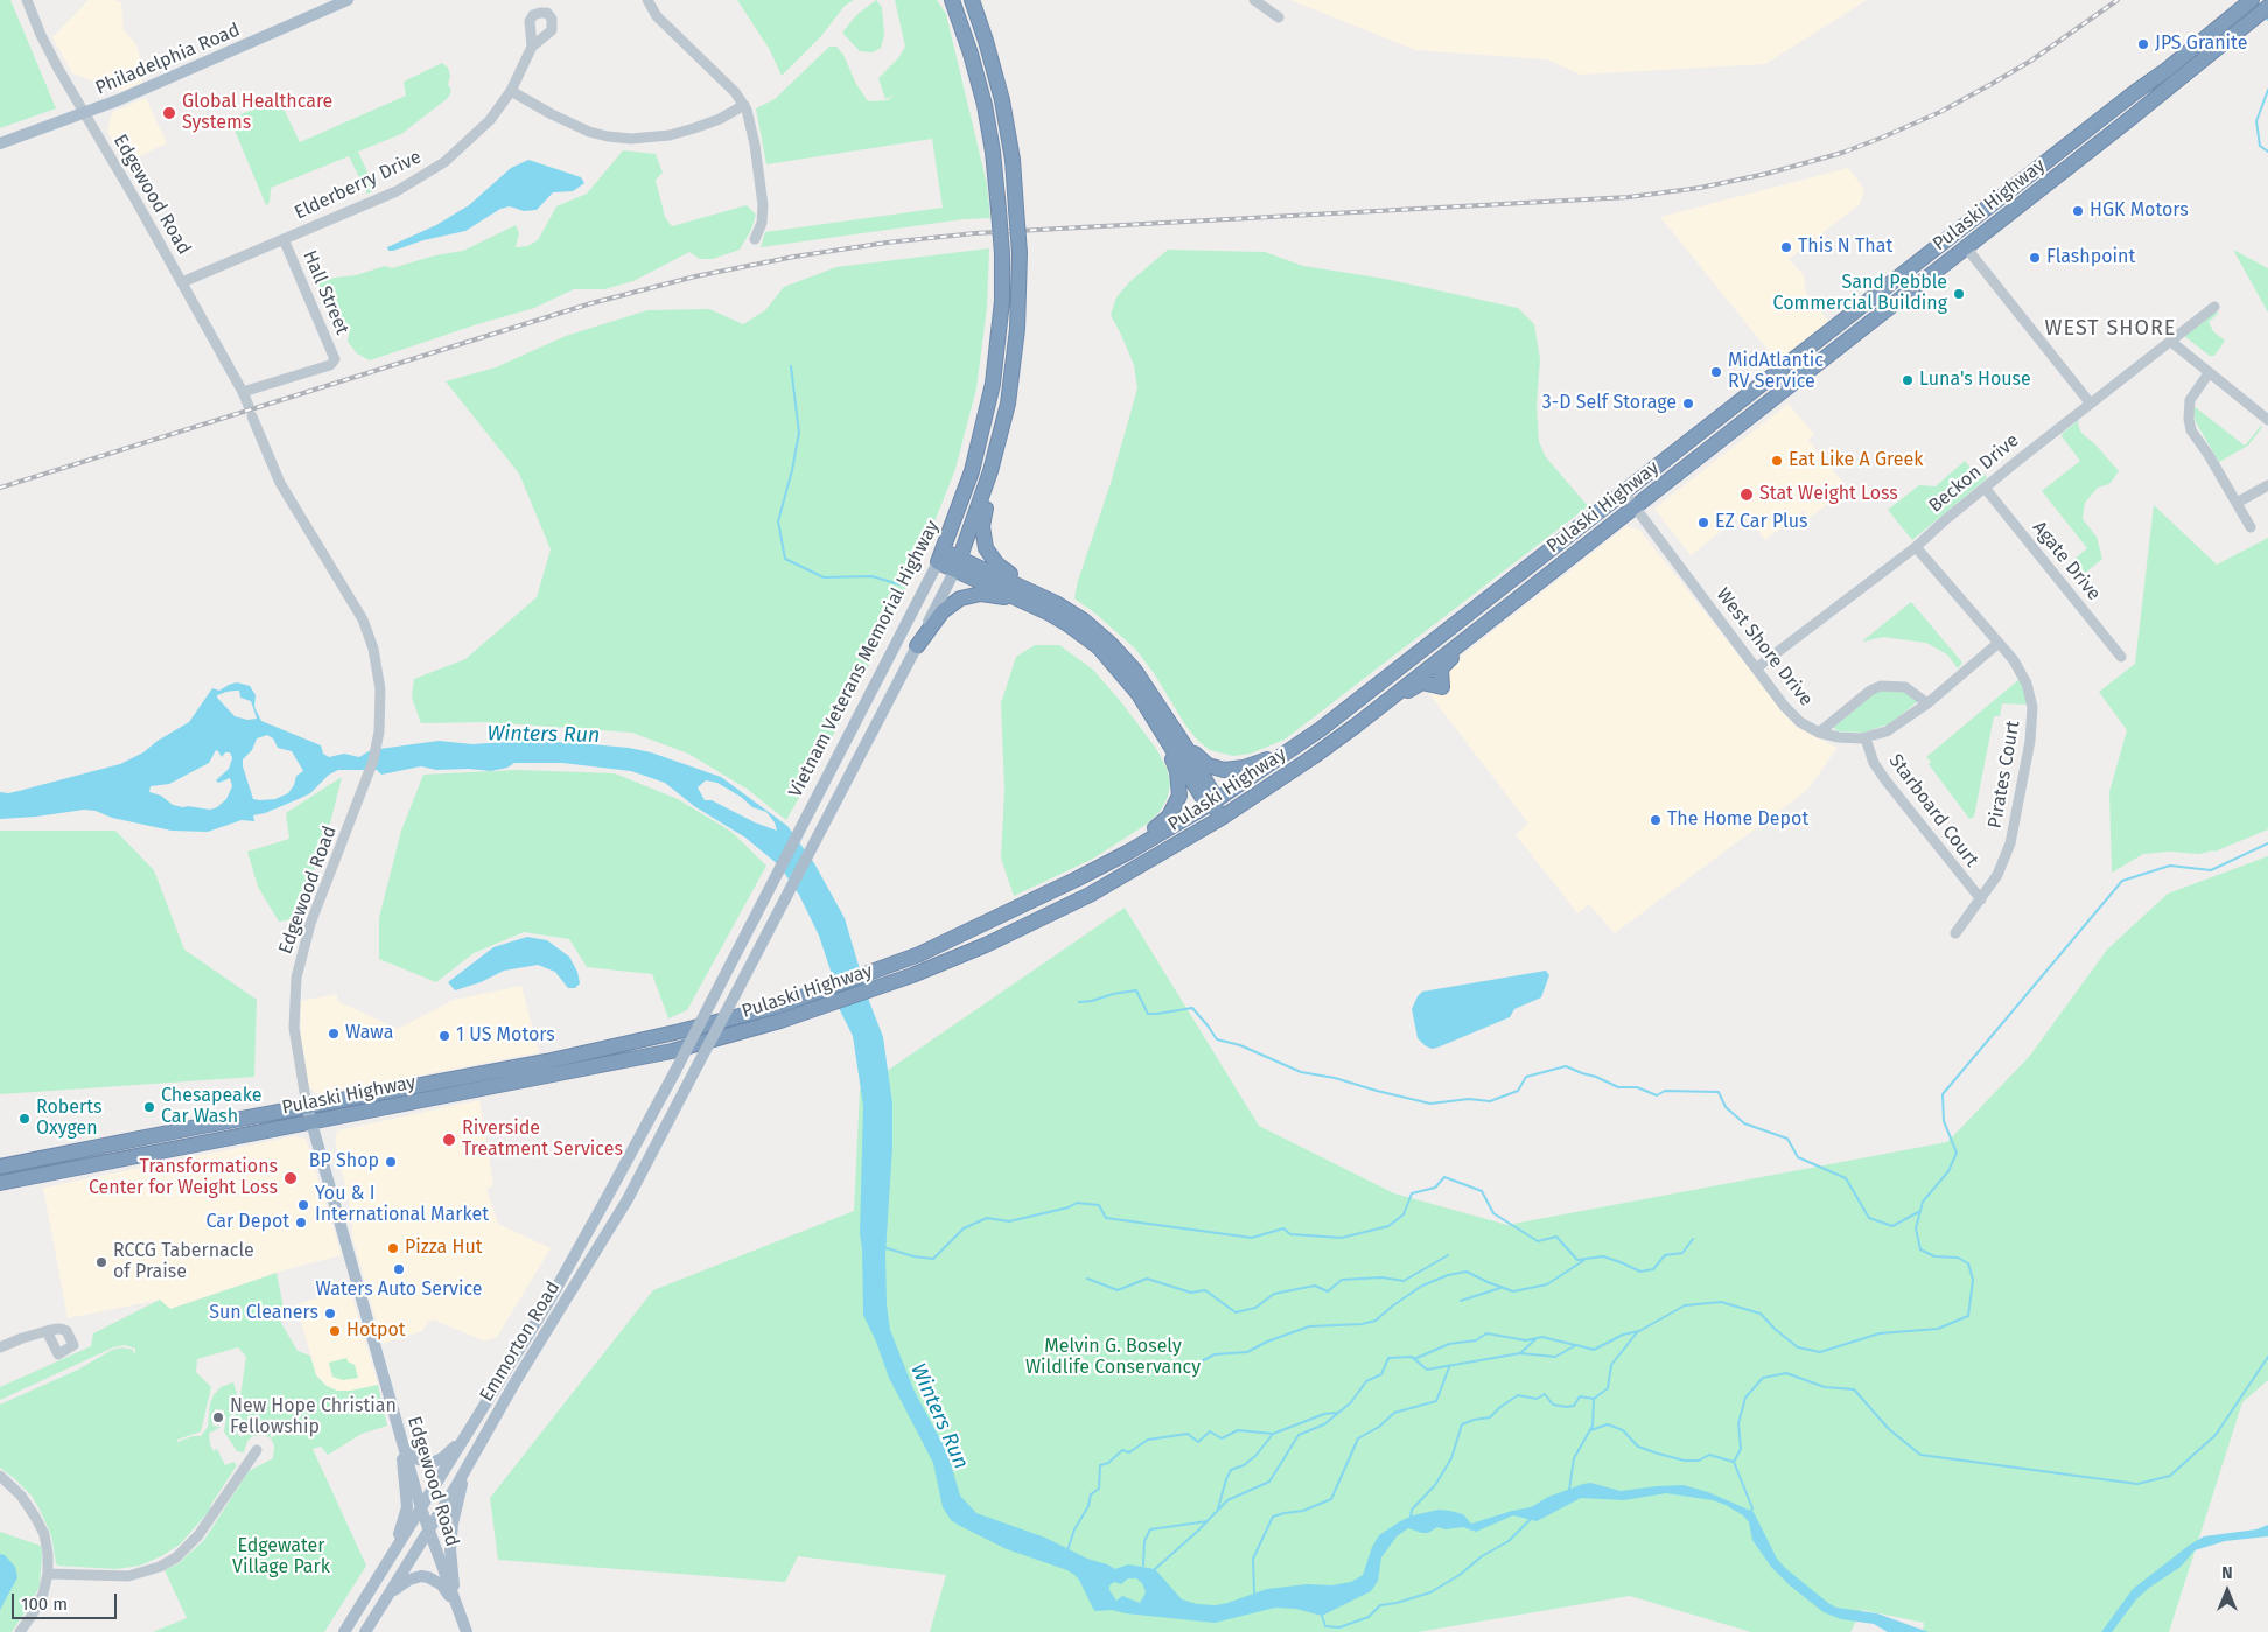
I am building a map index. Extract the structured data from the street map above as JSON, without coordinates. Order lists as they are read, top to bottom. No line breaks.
{"streets":{"highway":["Pulaski Highway","Vietnam Veterans Memorial Highway"],"main road":["Philadelphia Road","Edgewood Road","Emmorton Road"],"street":["Elderberry Drive","Hall Street","Beckon Drive","Agate Drive","West Shore Drive","Pirates Court","Starboard Court"]},"crossings":[["Philadelphia Road","Edgewood Road"],["Elderberry Drive","Edgewood Road"],["Elderberry Drive","Hall Street"],["Edgewood Road","Pulaski Highway"],["Edgewood Road","Hall Street"],["Edgewood Road","Emmorton Road"],["Pulaski Highway","West Shore Drive"],["Beckon Drive","Agate Drive"],["Beckon Drive","West Shore Drive"],["Beckon Drive","Pirates Court"],["West Shore Drive","Pirates Court"],["West Shore Drive","Starboard Court"],["Vietnam Veterans Memorial Highway","Emmorton Road"],["Pirates Court","Starboard Court"]],"districts":["WEST SHORE"],"water":["Winters Run"],"parks":["Melvin G. Bosely Wildlife Conservancy","Edgewater Village Park"],"places":["JPS Granite","Global Healthcare Systems","HGK Motors","This N That","Flashpoint","Sand Pebble Commercial Building","MidAtlantic RV Service","Luna's House","3-D Self Storage","Eat Like A Greek","Stat Weight Loss","EZ Car Plus","The Home Depot","Wawa","1 US Motors","Chesapeake Car Wash","Roberts Oxygen","Riverside Treatment Services","BP Shop","Transformations Center for Weight Loss","You & I International Market","Car Depot","Pizza Hut","RCCG Tabernacle of Praise","Waters Auto Service","Sun Cleaners","Hotpot","New Hope Christian Fellowship"],"scale_bar":"100 m","north":"top"}
